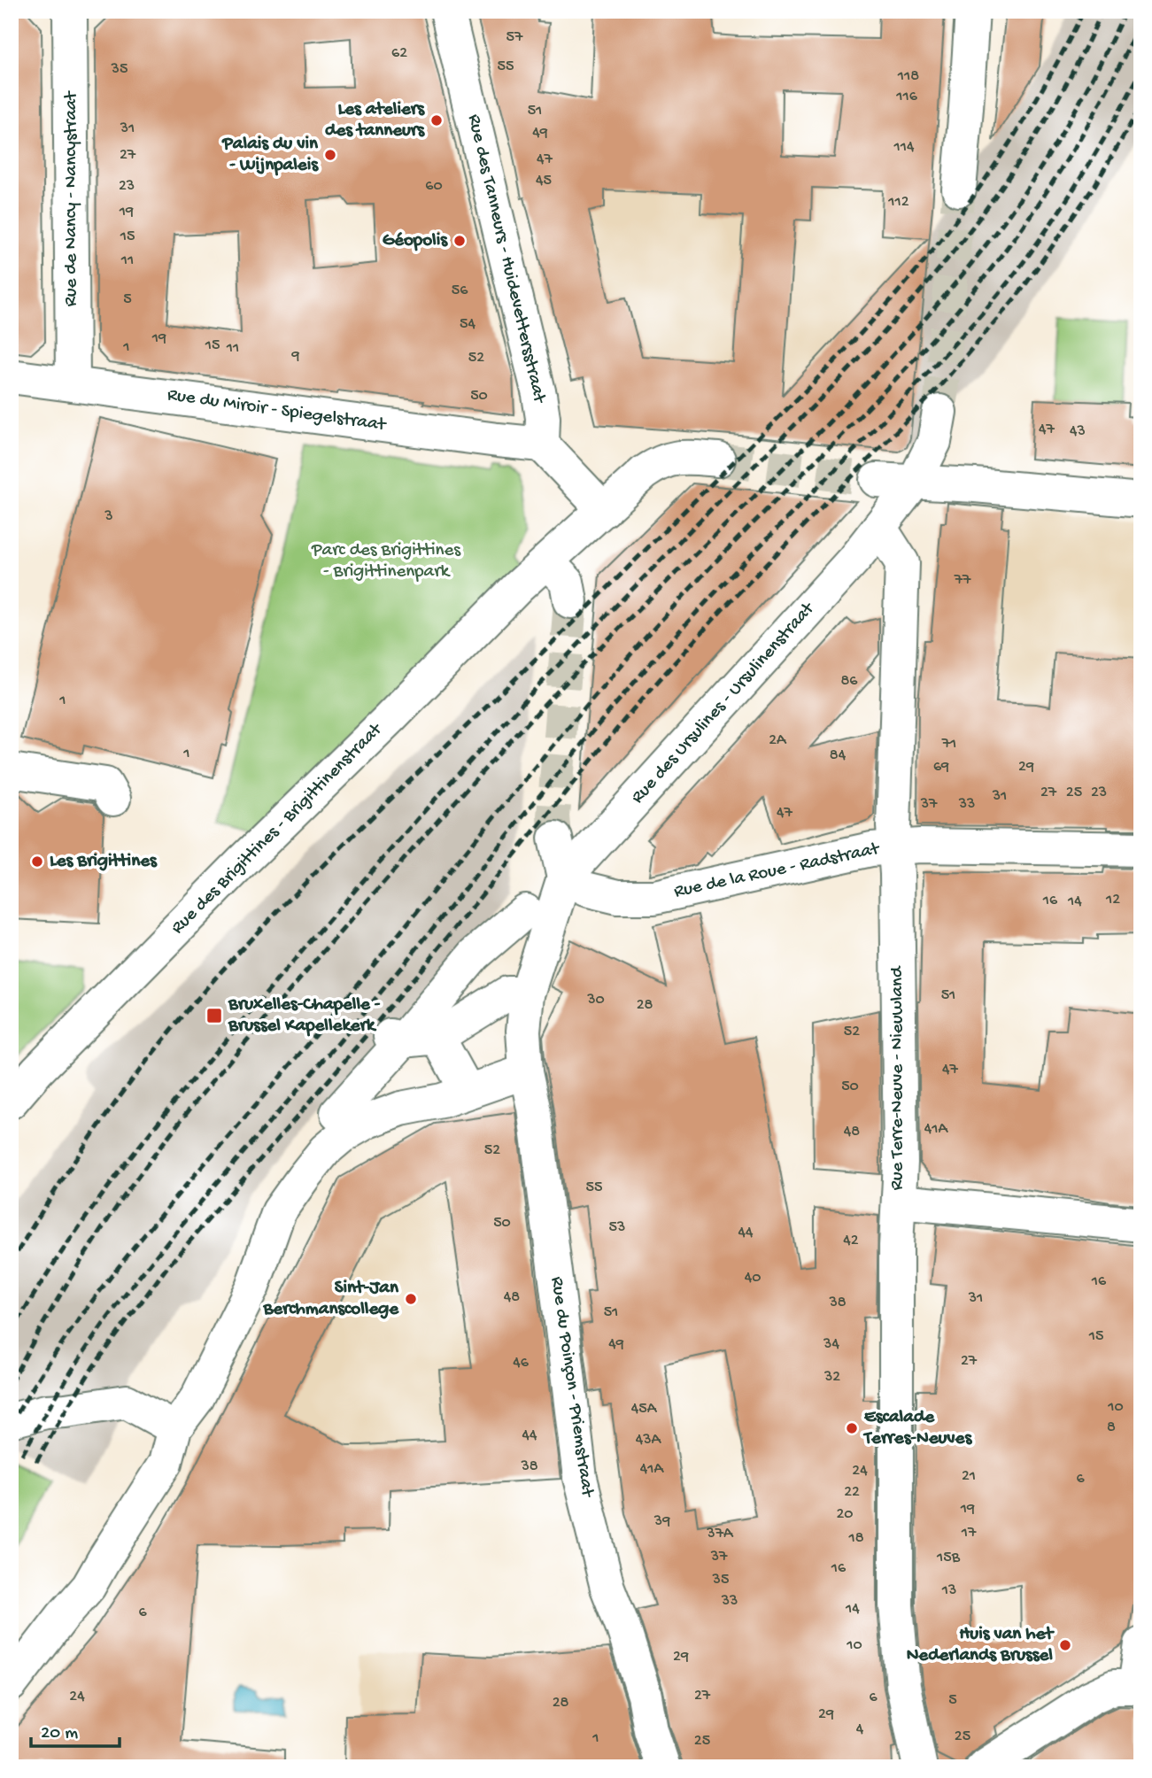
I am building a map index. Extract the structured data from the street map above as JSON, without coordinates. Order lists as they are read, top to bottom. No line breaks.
{"streets":{"street":["Rue de Nancy - Nancystraat","Rue des Tanneurs - Huidevettersstraat","Rue du Miroir - Spiegelstraat","Rue des Ursulines - Ursulinenstraat","Rue des Brigittines - Brigittinenstraat","Rue de la Roue - Radstraat","Rue Terre-Neuve - Nieuwland","Rue du Poinçon - Priemstraat"]},"crossings":[["Rue de Nancy - Nancystraat","Rue du Miroir - Spiegelstraat"],["Rue des Tanneurs - Huidevettersstraat","Rue du Miroir - Spiegelstraat"],["Rue des Ursulines - Ursulinenstraat","Rue de la Roue - Radstraat"],["Rue des Ursulines - Ursulinenstraat","Rue Terre-Neuve - Nieuwland"],["Rue des Ursulines - Ursulinenstraat","Rue du Poinçon - Priemstraat"],["Rue de la Roue - Radstraat","Rue Terre-Neuve - Nieuwland"],["Rue de la Roue - Radstraat","Rue du Poinçon - Priemstraat"]],"parks":["Parc des Brigittines - Brigittinenpark"],"places":{"other":["Les ateliers des tanneurs","Palais du vin - Wijnpaleis","Géopolis","Les Brigittines","Sint-Jan Berchmanscollege","Escalade Terres-Neuves","Huis van het Nederlands Brussel"],"transit":["Bruxelles-Chapelle - Brussel Kapellekerk"]},"house_numbers":["57","62","55","35","118","116","51","31","49","114","27","47","45","23","60","112","19","15","11","56","5","54","19","15","1","11","9","52","50","47","43","3","77","86","1","2A","71","1","84","69","29","27","25","23","31","37","33","47","12","16","14","51","30","28","52","47","50","41A","48","52","55","50","53","44","42","40","16","48","31","38","51","15","49","34","27","46","32","10","45A","8","44","43A","38","41A","24","21","6","22","19","20","39","17","37A","18","37","15B","16","35","13","33","14","6","10","29","27","24","6","5","28","29","4","25","1","25"],"scale_bar":"20 m"}
